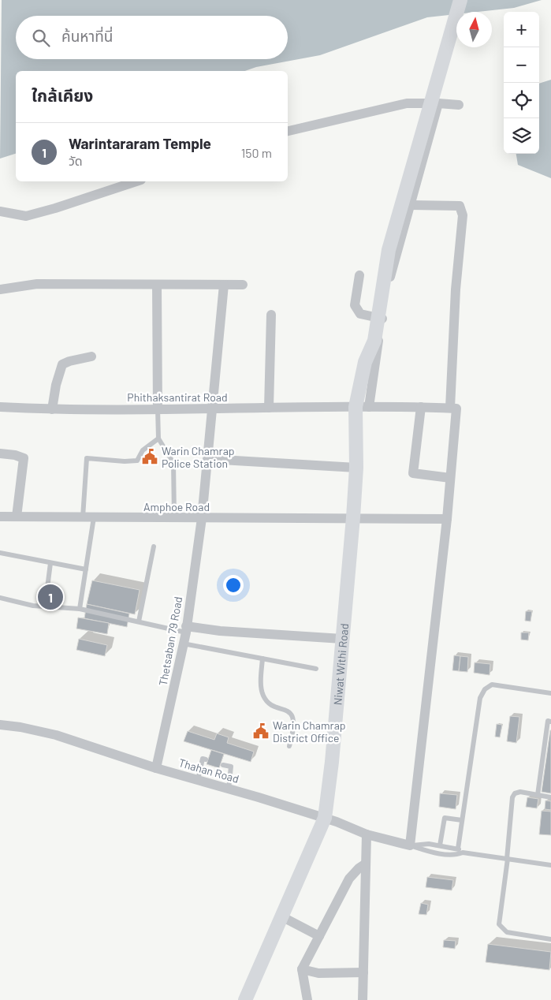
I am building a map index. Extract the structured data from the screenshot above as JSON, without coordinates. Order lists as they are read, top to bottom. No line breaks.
{"streets":{"main road":["Niwat Withi Road"],"street":["Phithaksantirat Road","Amphoe Road","Thetsaban 79 Road","Thahan Road"]},"crossings":[["Phithaksantirat Road","Thetsaban 79 Road"],["Phithaksantirat Road","Niwat Withi Road"],["Amphoe Road","Thetsaban 79 Road"],["Amphoe Road","Niwat Withi Road"],["Thetsaban 79 Road","Thahan Road"],["Niwat Withi Road","Thahan Road"]],"places":{"public building":["Warin Chamrap Police Station","Warin Chamrap District Office"]},"north":"top","page":{"map_buttons":["+","−"],"search":"ค้นหาที่นี่","heading":"ใกล้เคียง","list":[{"mark":"1","name":"Warintararam Temple","note":"วัด","value":"150 m"}],"pins":"1"}}
